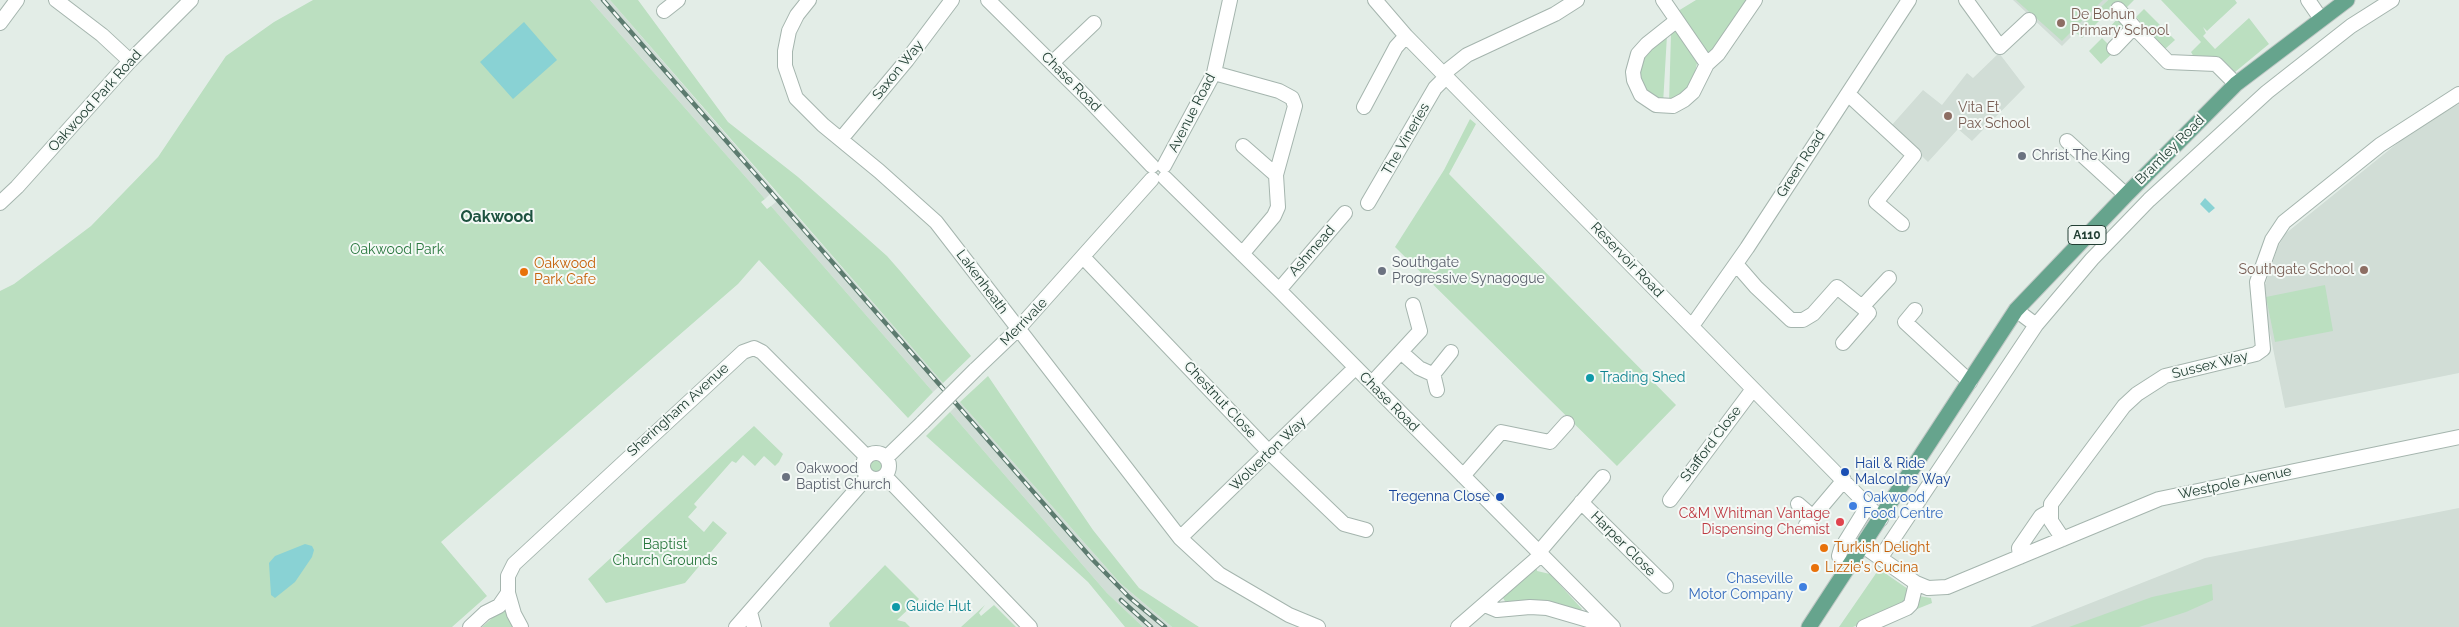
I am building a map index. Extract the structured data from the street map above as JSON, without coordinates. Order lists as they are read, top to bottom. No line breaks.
{"streets":{"main road":["Bramley Road","A110"],"street":["Saxon Way","Chase Road","Oakwood Park Road","Avenue Road","The Vineries","Green Road","Ashmead","Reservoir Road","Lakenheath","Merrivale","Sussex Way","Chestnut Close","Sheringham Avenue","Stafford Close","Wolverton Way","Westpole Avenue","Harper Close"]},"crossings":[["Saxon Way","Lakenheath"],["Chase Road","Avenue Road"],["Chase Road","Ashmead"],["Chase Road","Merrivale"],["Chase Road","Wolverton Way"],["Avenue Road","Merrivale"],["The Vineries","Reservoir Road"],["Bramley Road","Reservoir Road"],["Green Road","Reservoir Road"],["Reservoir Road","Stafford Close"],["Lakenheath","Merrivale"],["Lakenheath","Wolverton Way"],["Merrivale","Chestnut Close"],["Merrivale","Sheringham Avenue"],["Sussex Way","Westpole Avenue"],["Chestnut Close","Wolverton Way"]],"districts":["Oakwood"],"parks":["Oakwood Park","Baptist Church Grounds"],"places":["De Bohun Primary School","Vita Et Pax School","Christ The King","Southgate School","Southgate Progressive Synagogue","Oakwood Park Cafe","Trading Shed","Hail & Ride Malcolms Way","Oakwood Baptist Church","Tregenna Close","Oakwood Food Centre","C&M Whitman Vantage Dispensing Chemist","Turkish Delight","Lizzie's Cucina","Chaseville Motor Company","Guide Hut"]}
